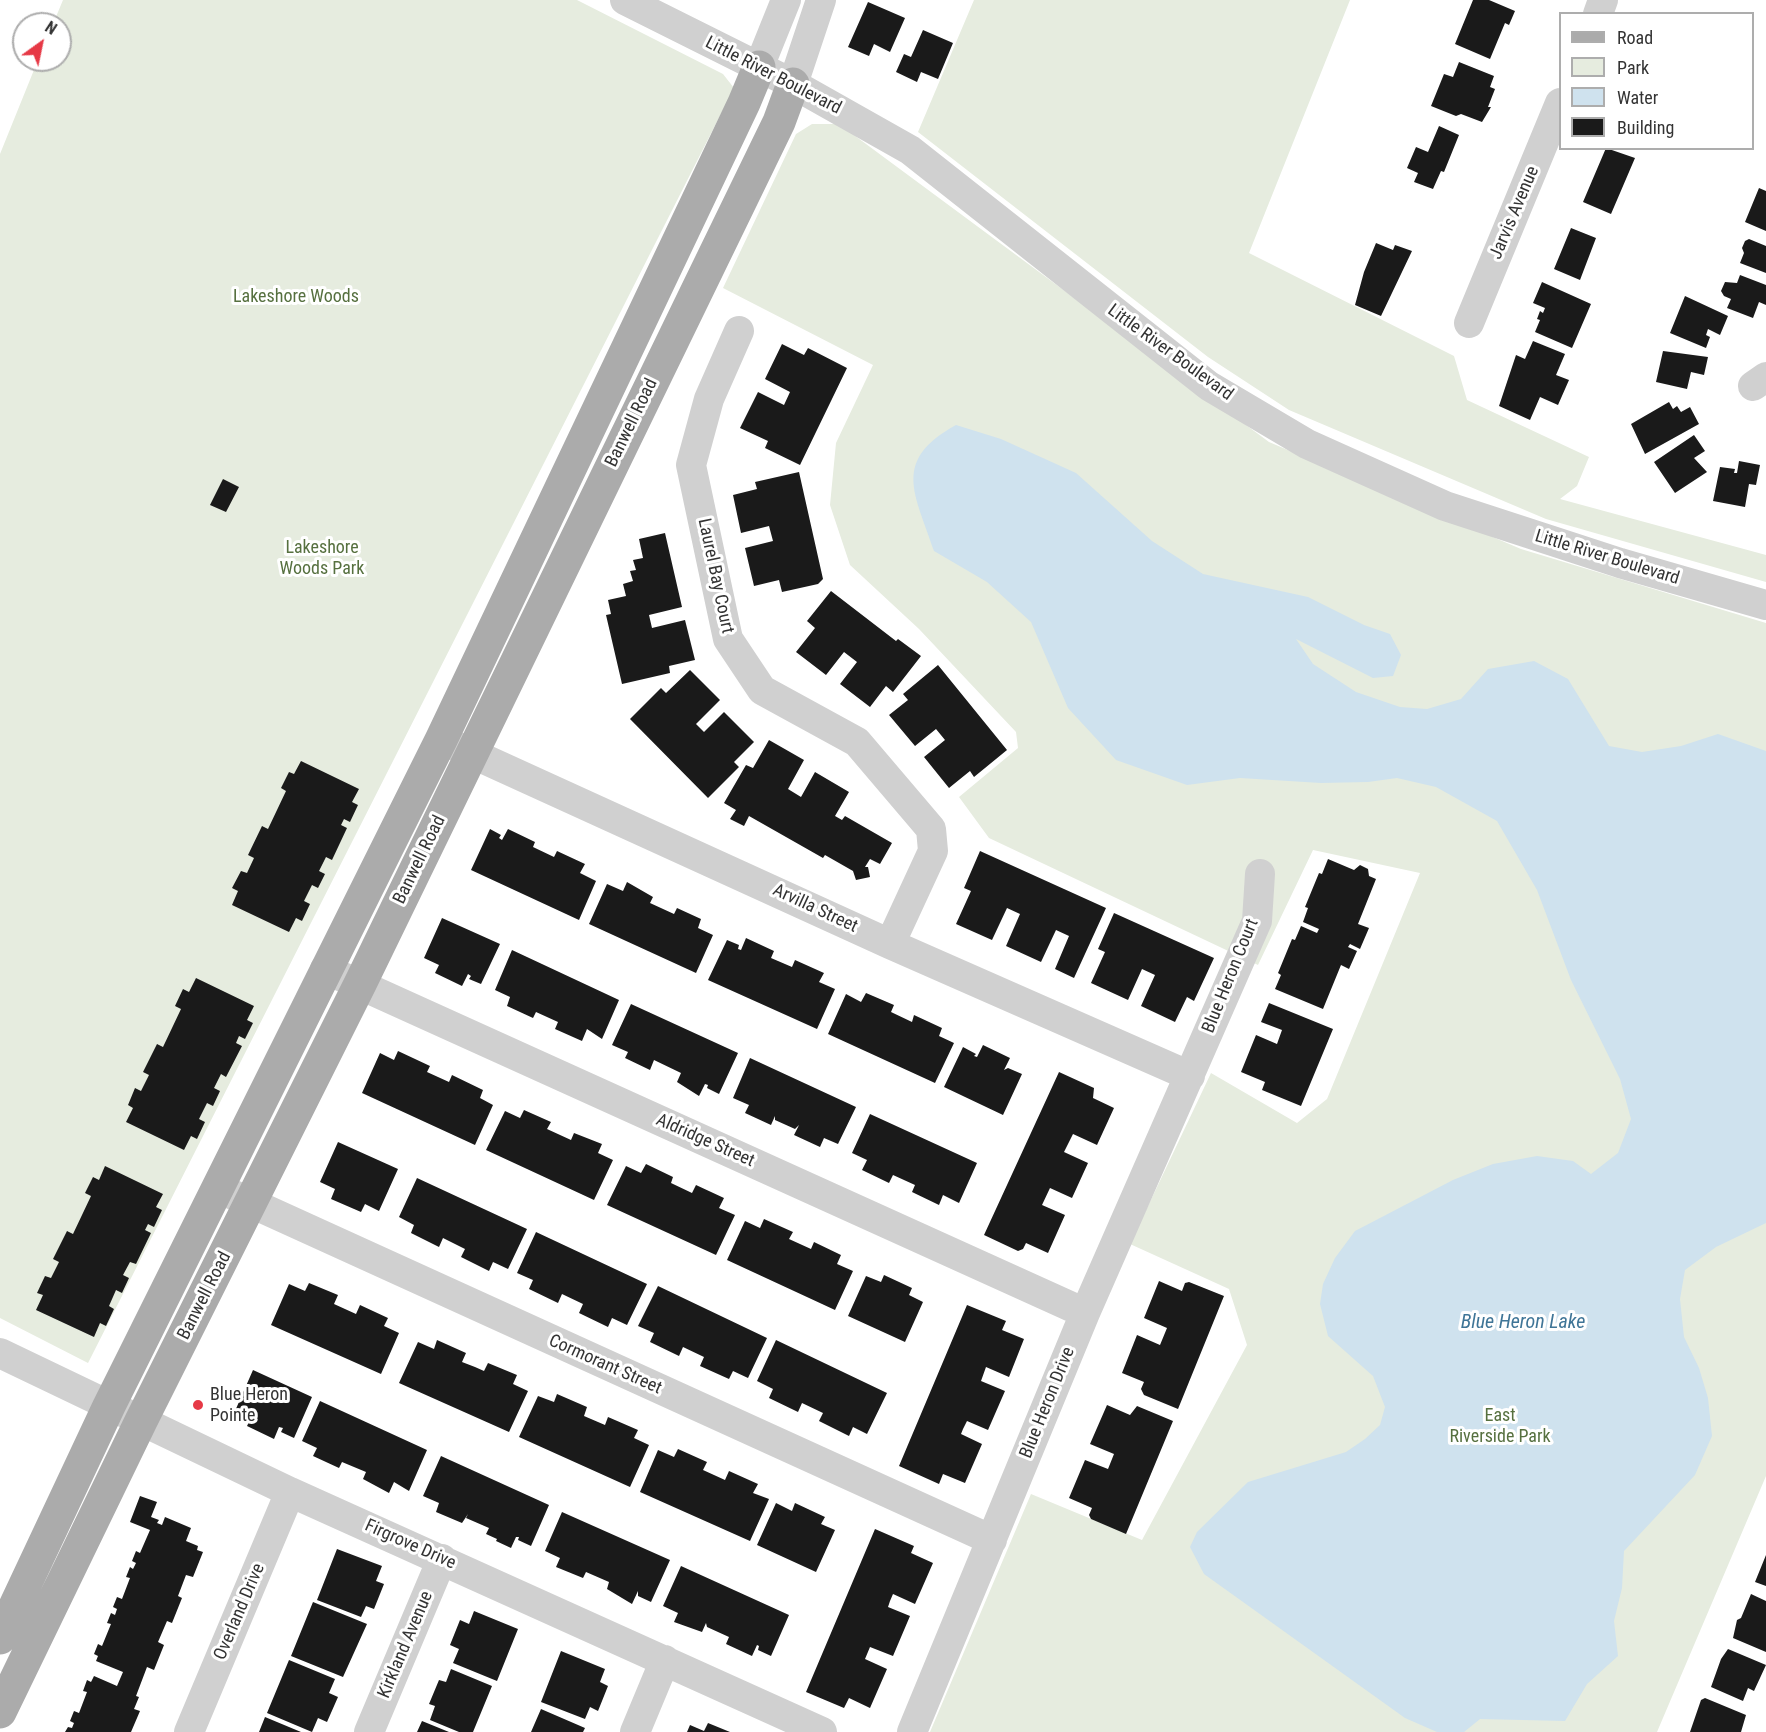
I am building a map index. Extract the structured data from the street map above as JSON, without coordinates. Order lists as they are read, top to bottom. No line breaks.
{"streets":{"main road":["Banwell Road"],"street":["Little River Boulevard","Jarvis Avenue","Laurel Bay Court","Arvilla Street","Blue Heron Court","Aldridge Street","Cormorant Street","Blue Heron Drive","Firgrove Drive","Overland Drive","Kirkland Avenue"]},"crossings":[["Little River Boulevard","Banwell Road"],["Banwell Road","Arvilla Street"],["Banwell Road","Aldridge Street"],["Banwell Road","Cormorant Street"],["Banwell Road","Firgrove Drive"],["Laurel Bay Court","Arvilla Street"],["Arvilla Street","Blue Heron Court"],["Arvilla Street","Blue Heron Drive"],["Blue Heron Court","Blue Heron Drive"],["Aldridge Street","Blue Heron Drive"],["Cormorant Street","Blue Heron Drive"],["Firgrove Drive","Overland Drive"],["Firgrove Drive","Kirkland Avenue"]],"water":["Blue Heron Lake"],"parks":["Lakeshore Woods","Lakeshore Woods Park","East Riverside Park"],"places":["Blue Heron Pointe"],"legend":["Road","Park","Water","Building"],"north":"top right"}
